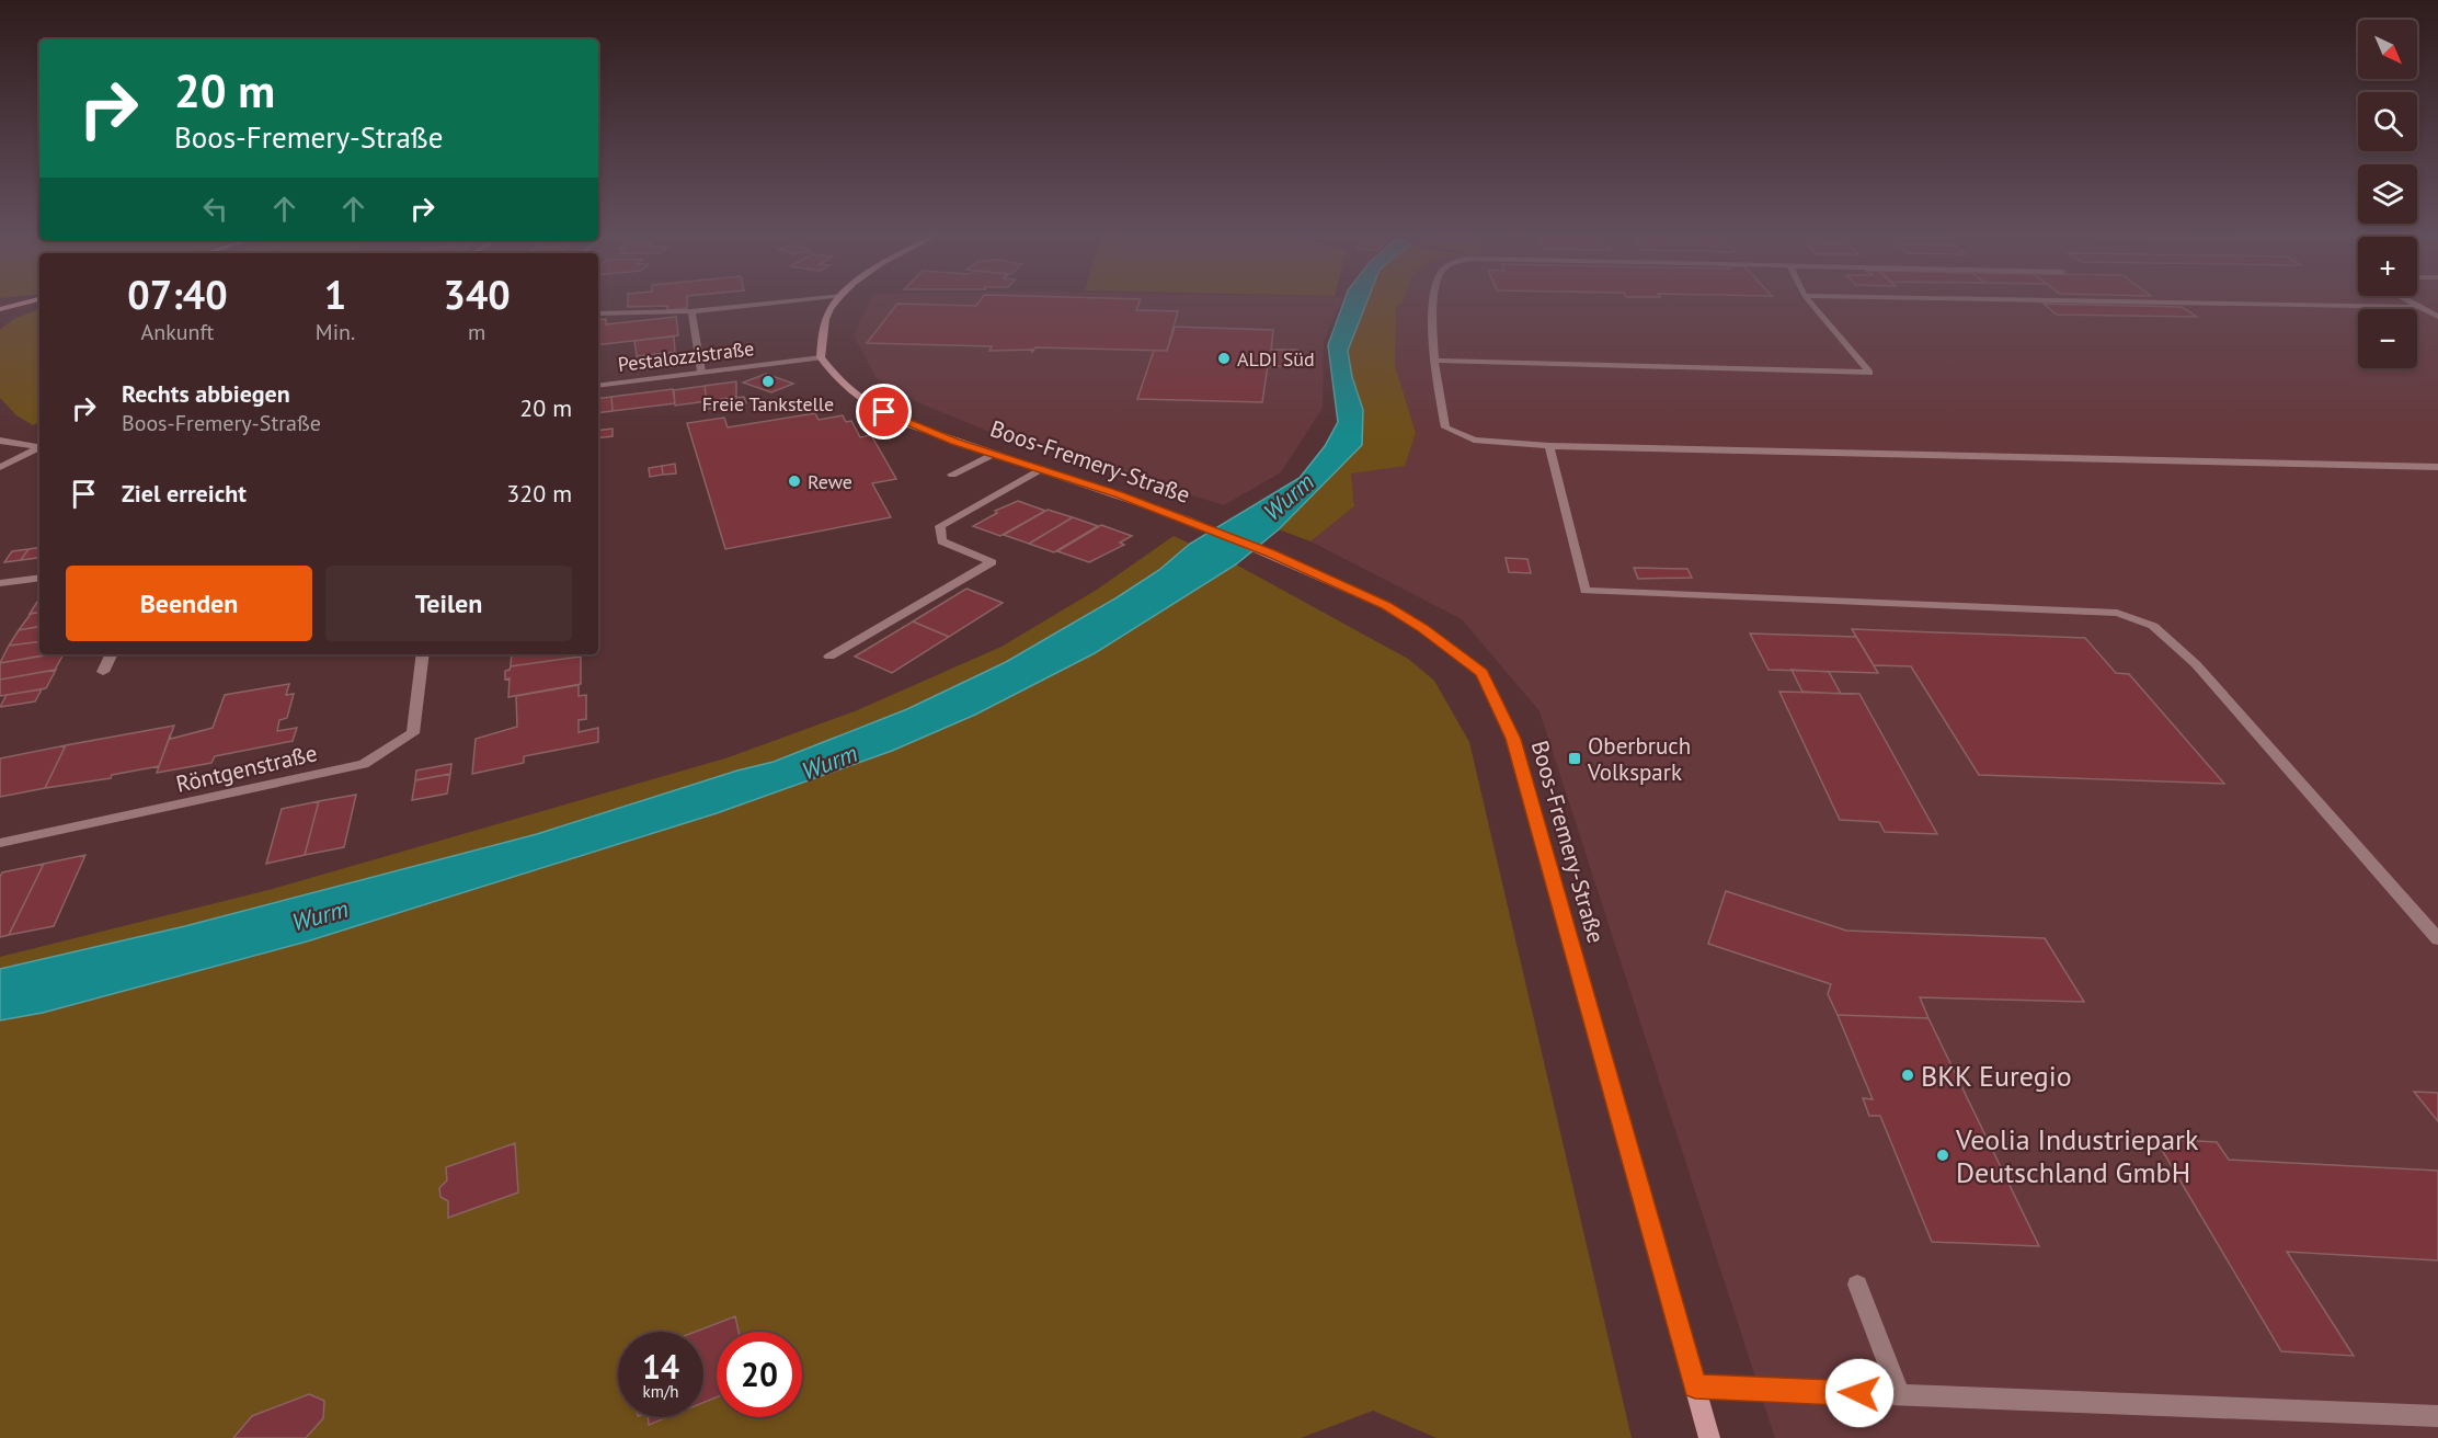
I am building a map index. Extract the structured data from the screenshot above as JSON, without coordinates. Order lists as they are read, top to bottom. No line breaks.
{"streets":{"street":["Pestalozzistraße","Boos-Fremery-Straße","Röntgenstraße"]},"crossings":[["Pestalozzistraße","Boos-Fremery-Straße"]],"water":["Wurm"],"places":{"other":["ALDI Süd","Freie Tankstelle","Rewe","BKK Euregio","Veolia Industriepark Deutschland GmbH"],"transit":["Oberbruch Volkspark"]},"north":"bottom right","page":{"map_buttons":["+","−"],"turn":["20 m","Boos-Fremery-Straße"],"eta":["07:40","Ankunft","1","Min.","340","m"],"list":[{"name":"Rechts abbiegen","note":"Boos-Fremery-Straße","value":"20 m"},{"name":"Ziel erreicht","value":"320 m"}],"buttons":["Beenden","Teilen"],"speed":"14 km/h","limit":"20"}}
